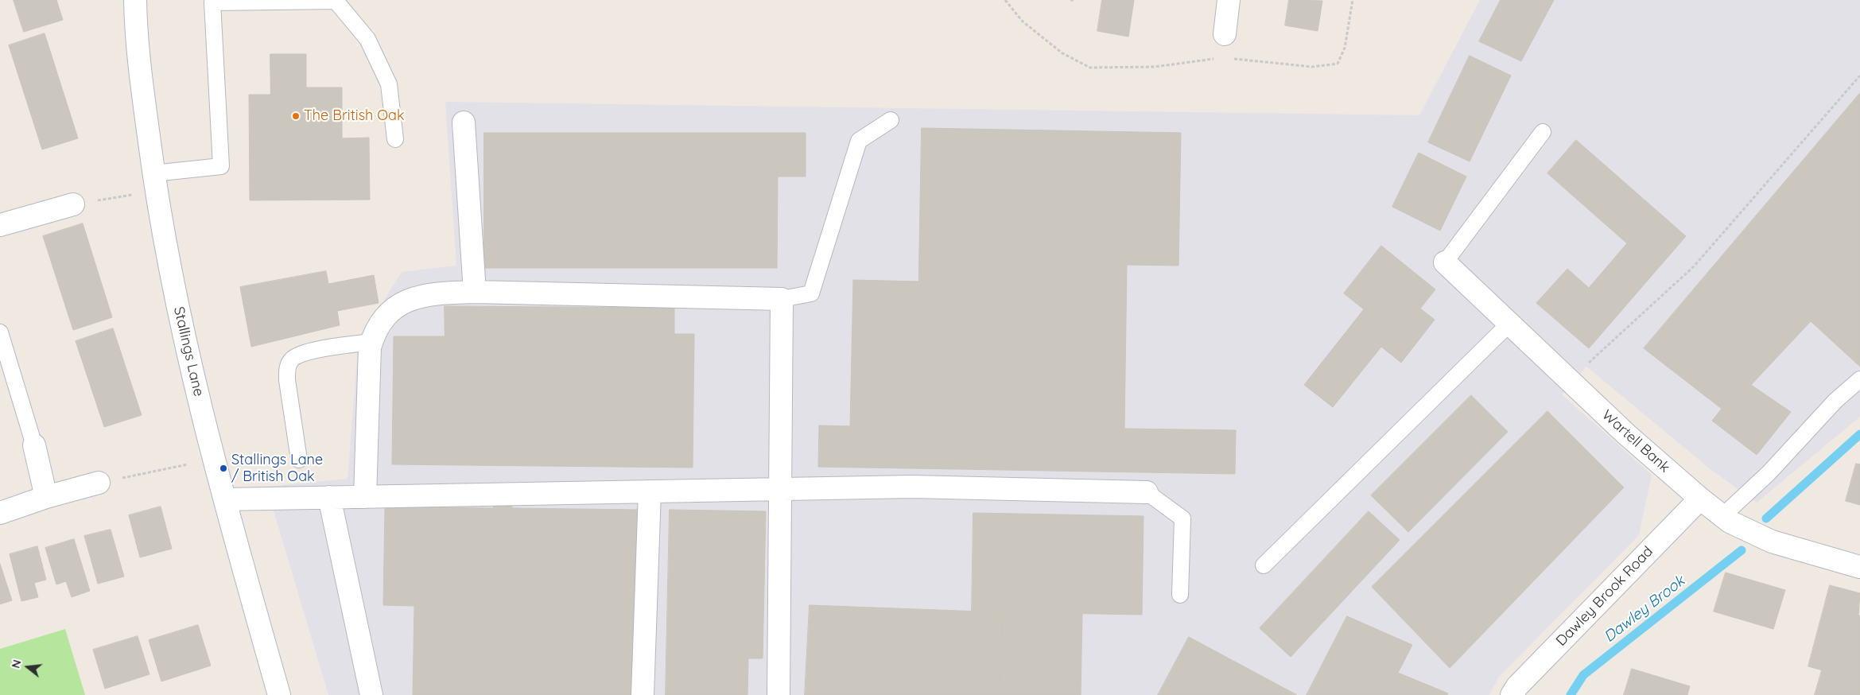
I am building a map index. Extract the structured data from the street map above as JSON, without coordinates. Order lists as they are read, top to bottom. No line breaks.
{"streets":{"street":["Stallings Lane","Wartell Bank","Dawley Brook Road"]},"crossings":[["Wartell Bank","Dawley Brook Road"]],"water":["Dawley Brook"],"places":["The British Oak","Stallings Lane / British Oak"],"north":"left"}
